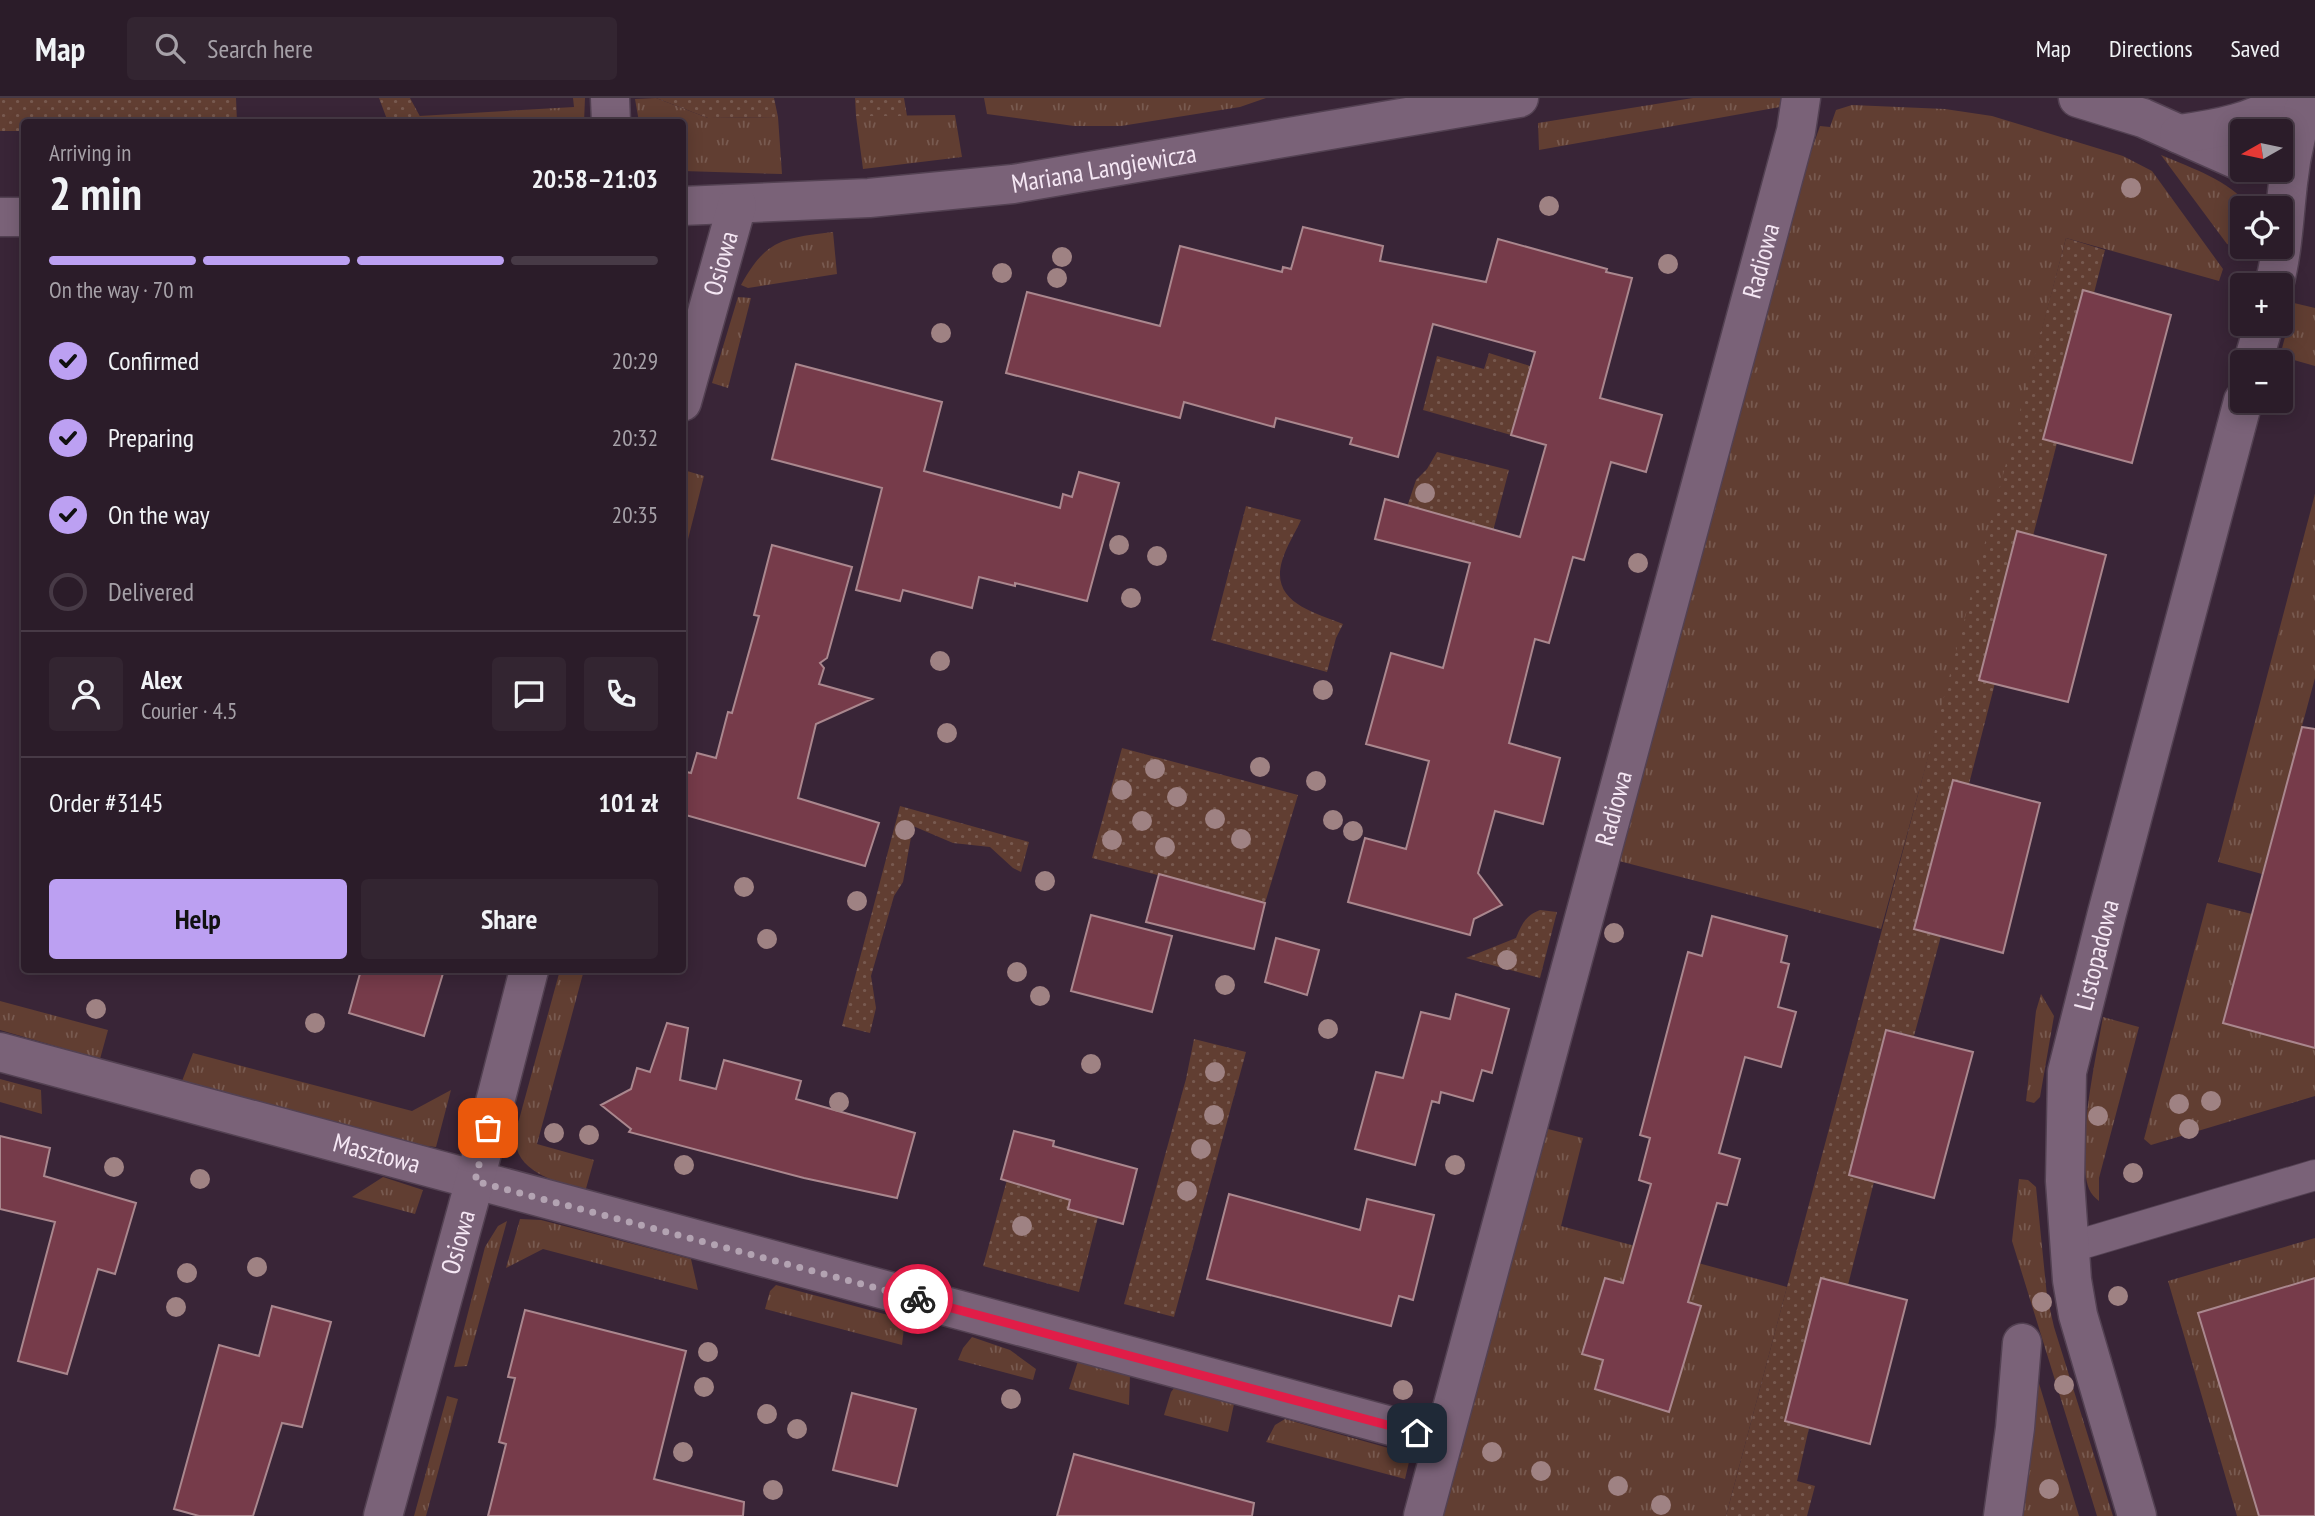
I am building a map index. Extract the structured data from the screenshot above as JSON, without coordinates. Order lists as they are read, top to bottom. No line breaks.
{"streets":{"street":["Mariana Langiewicza","Radiowa","Osiowa","Listopadowa","Masztowa"]},"crossings":[["Mariana Langiewicza","Osiowa"],["Radiowa","Masztowa"],["Osiowa","Masztowa"]],"north":"left","page":{"header":"Map","search":"Search here","nav":["Map","Directions","Saved"],"map_buttons":["+","−"],"heading":["2 min","Arriving in","20:58–21:03"],"panel":["Alex","Courier · 4.5","Order #3145","101 zł"],"bar":"On the way · 70 m","list":[["Confirmed","20:29"],["Preparing","20:32"],["On the way","20:35"],"Delivered"],"buttons":["Help","Share"]}}
